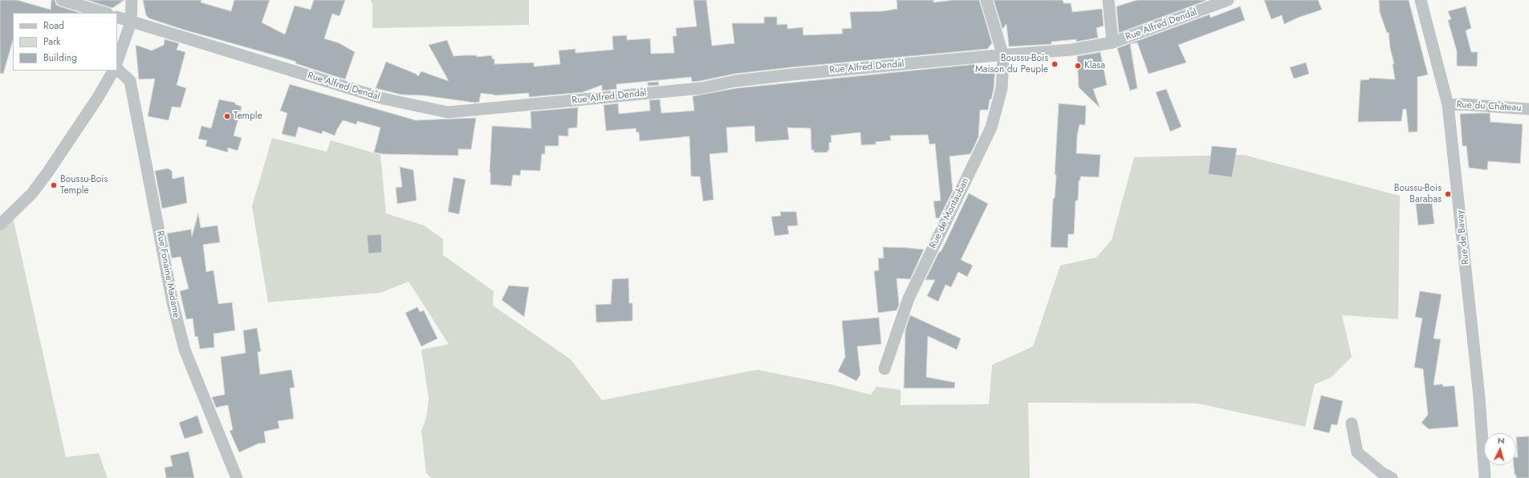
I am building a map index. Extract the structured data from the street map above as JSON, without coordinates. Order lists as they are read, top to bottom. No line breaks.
{"streets":{"street":["Rue Alfred Dendal","Rue du Château","Rue de Montauban","Rue de Bavay","Rue Fonaine Madame"]},"crossings":[["Rue Alfred Dendal","Rue de Montauban"],["Rue du Château","Rue de Bavay"]],"places":["Boussu-Bois Maison du Peuple","Klasa","Temple","Boussu-Bois Temple","Boussu-Bois Barabas"],"legend":["Road","Park","Building"],"north":"top"}
